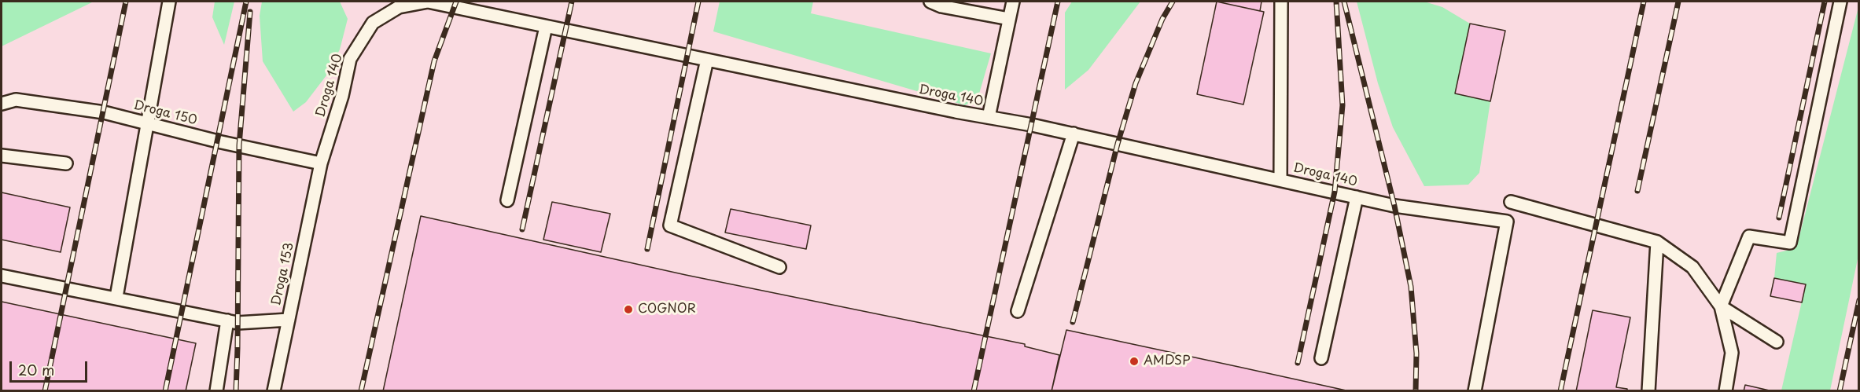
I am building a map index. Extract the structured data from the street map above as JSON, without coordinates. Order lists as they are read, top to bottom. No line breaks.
{"streets":{"lane":["Droga 140","Droga 150","Droga 153"]},"crossings":[["Droga 140","Droga 150"],["Droga 140","Droga 153"],["Droga 150","Droga 153"]],"places":["COGNOR","AMDSP"],"scale_bar":"20 m"}
